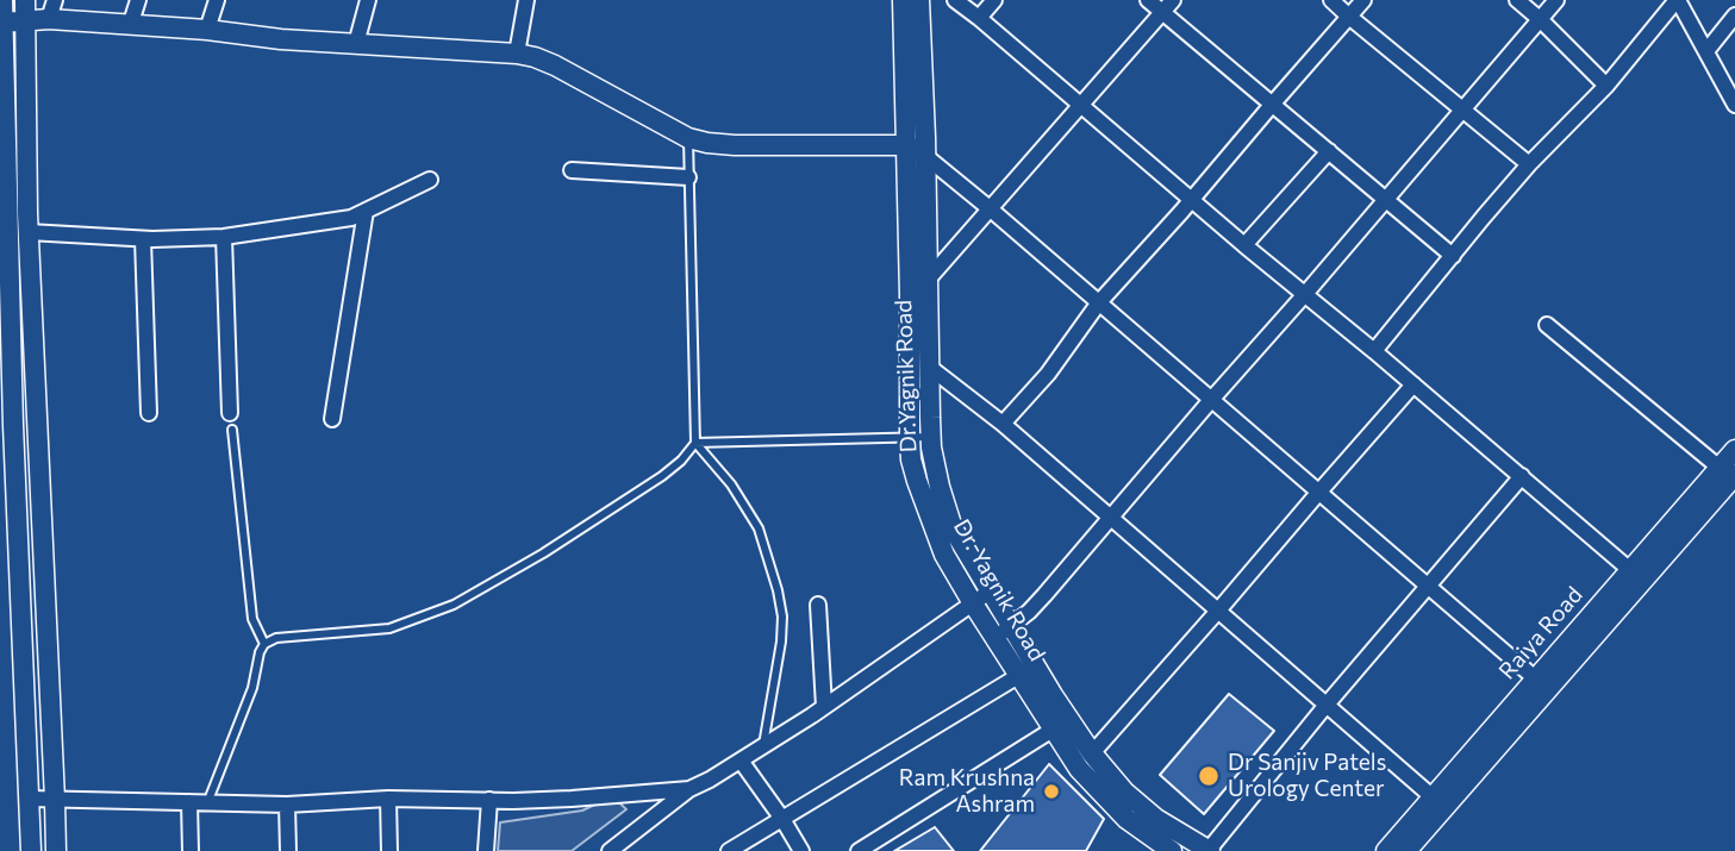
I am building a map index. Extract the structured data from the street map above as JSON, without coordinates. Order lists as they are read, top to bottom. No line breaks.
{"streets":{"street":["Dr.Yagnik Road","Dr. Yagnik Road","Raiya Road"]},"crossings":[["Dr.Yagnik Road","Dr. Yagnik Road"]],"places":["Dr Sanjiv Patels Urology Center","Ram Krushna Ashram"]}
